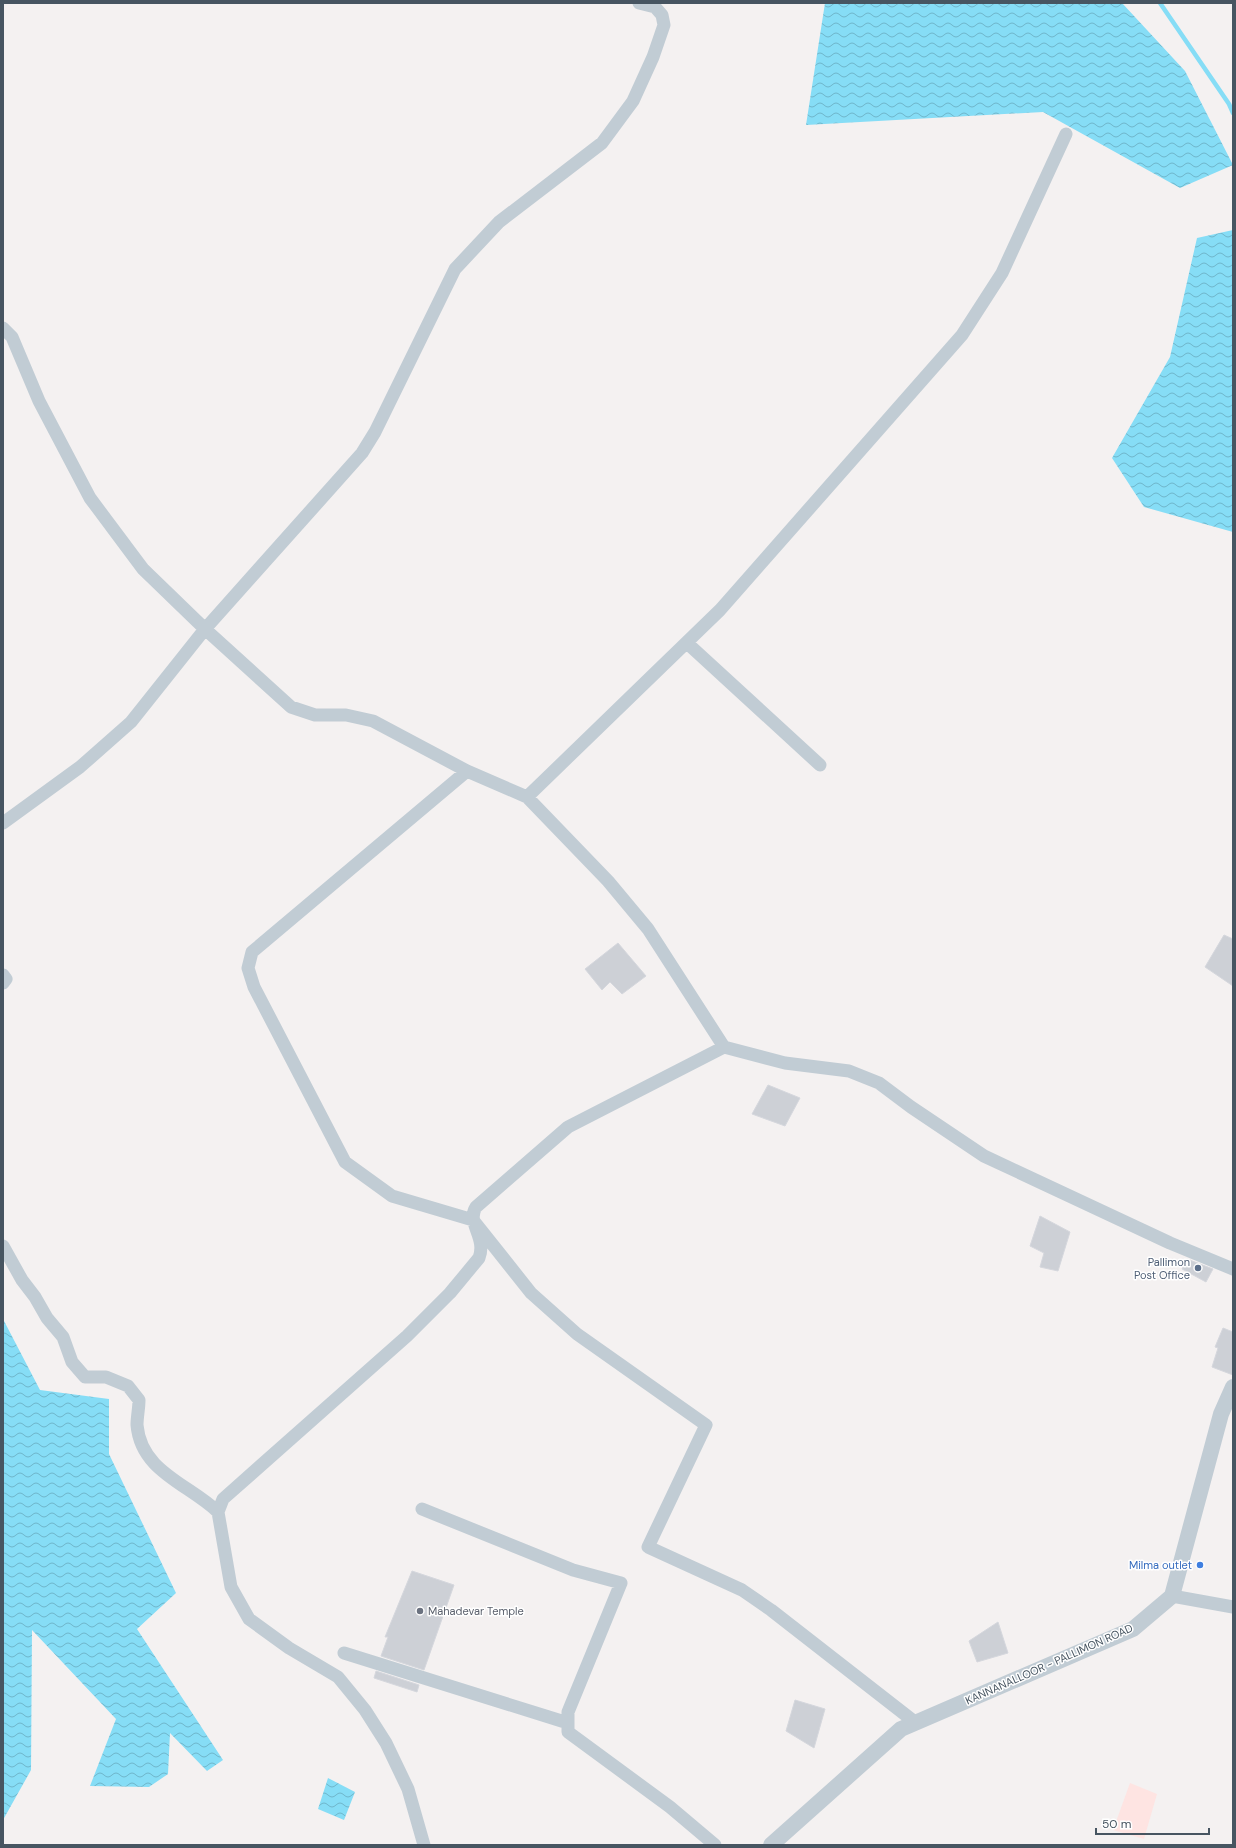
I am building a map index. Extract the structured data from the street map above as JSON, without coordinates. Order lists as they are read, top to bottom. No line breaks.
{"streets":{"street":["KANNANALLOOR - PALLIMON ROAD"]},"places":["Pallimon Post Office","Milma outlet","Mahadevar Temple"],"scale_bar":"50 m"}
